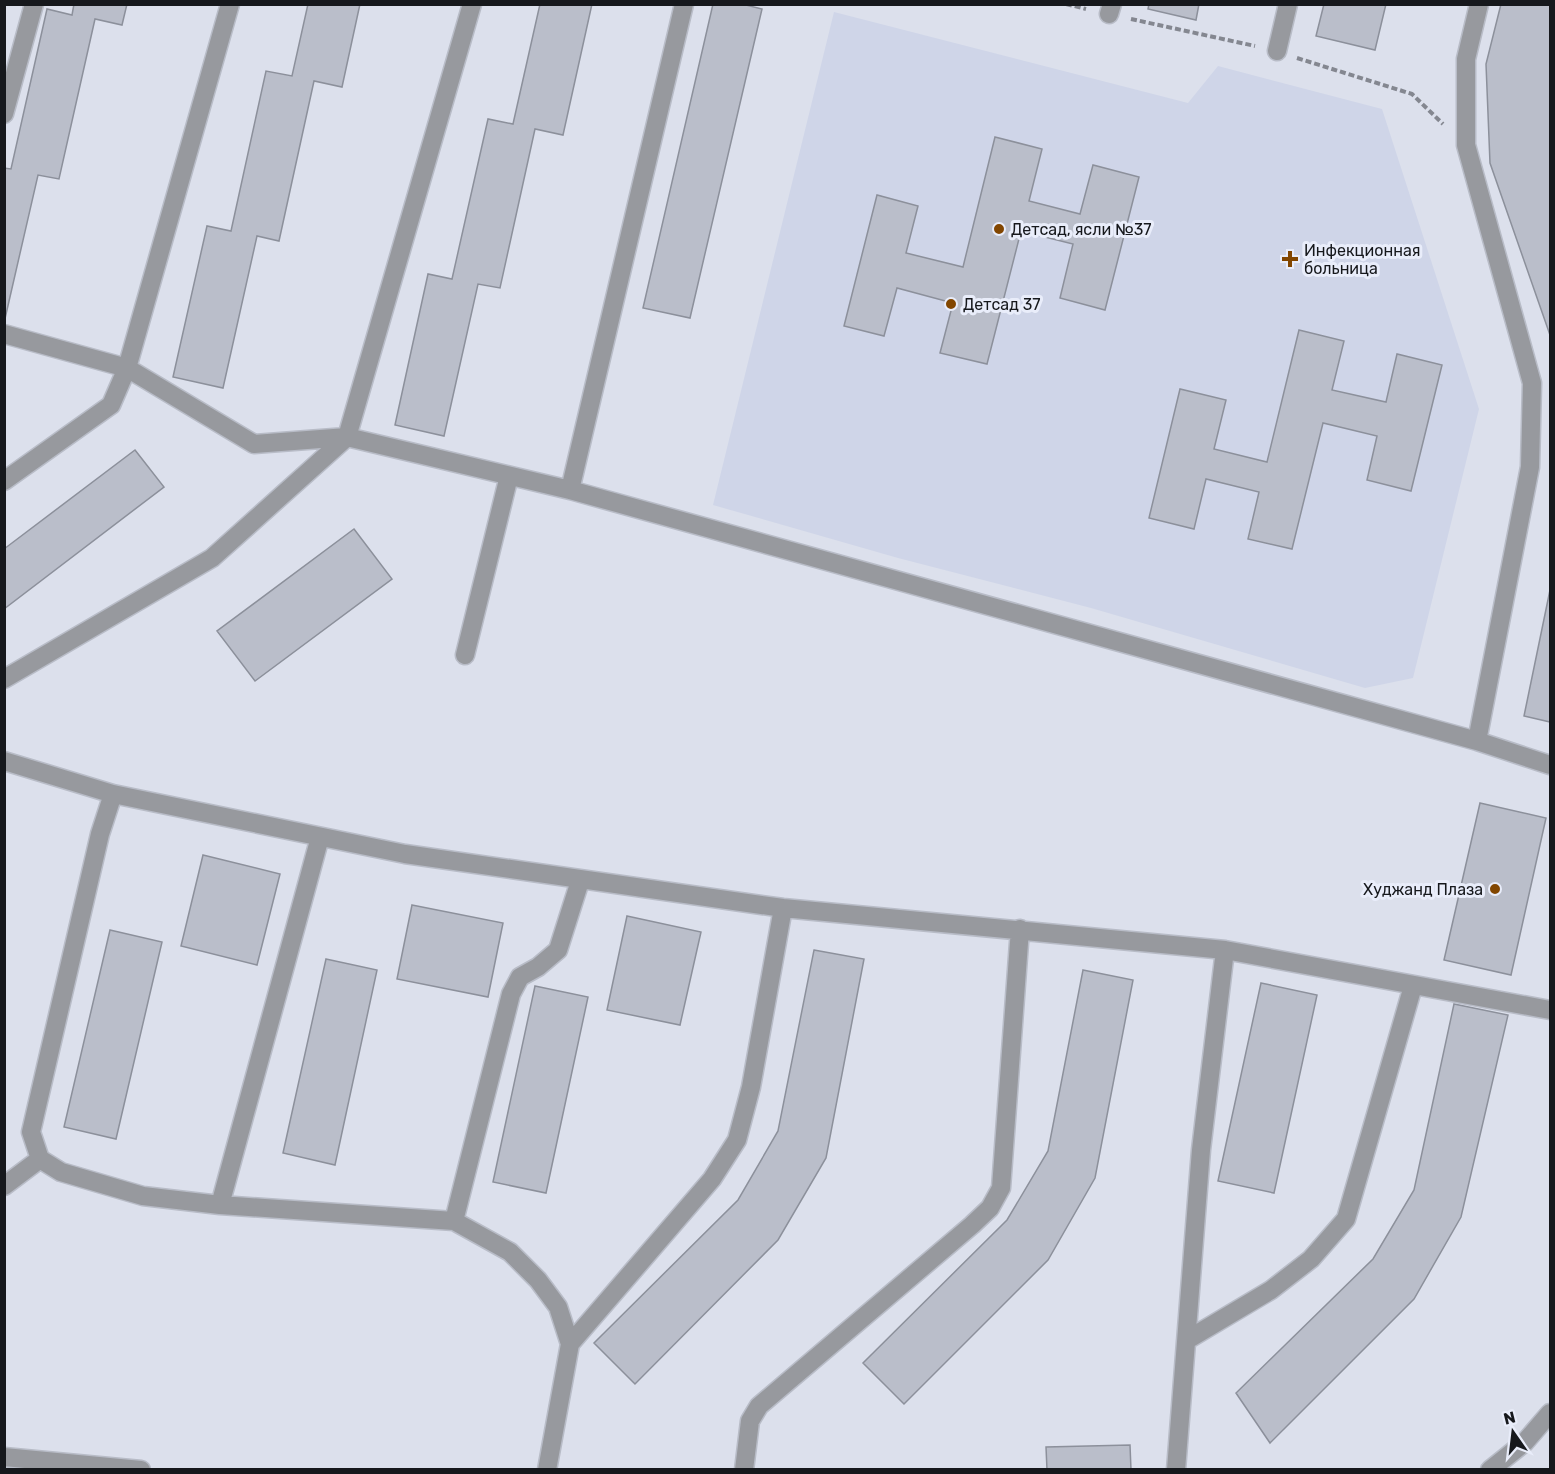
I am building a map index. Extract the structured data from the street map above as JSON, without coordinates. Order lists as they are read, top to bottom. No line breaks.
{"places":{"other":["Детсад, ясли №37","Детсад 37","Худжанд Плаза"],"health":["Инфекционная больница"]},"north":"top"}
